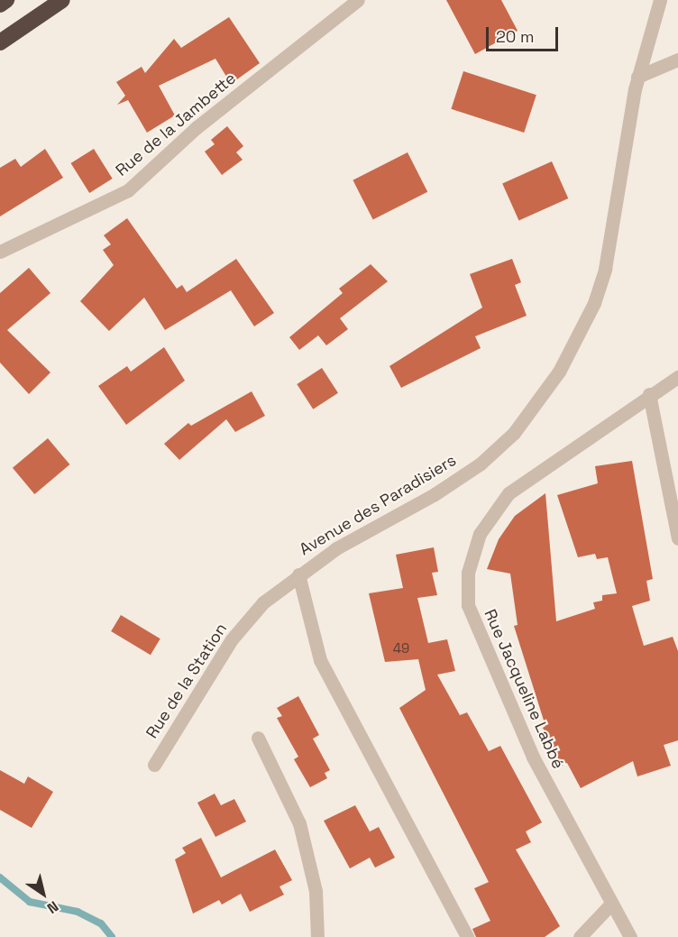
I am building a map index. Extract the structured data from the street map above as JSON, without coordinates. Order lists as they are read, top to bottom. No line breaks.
{"streets":{"street":["Rue de la Jambette","Avenue des Paradisiers","Rue de la Station","Rue Jacqueline Labbé"]},"crossings":[["Avenue des Paradisiers","Rue de la Station"]],"house_numbers":["49"],"scale_bar":"20 m","north":"bottom right"}
